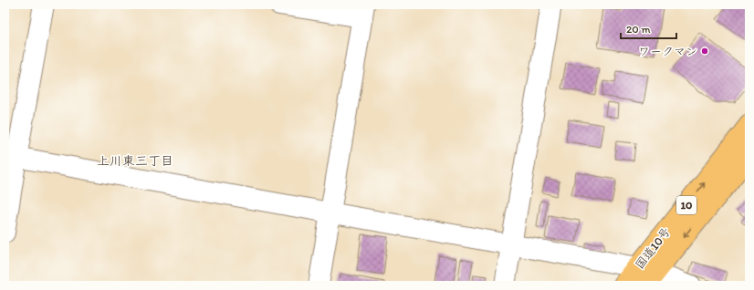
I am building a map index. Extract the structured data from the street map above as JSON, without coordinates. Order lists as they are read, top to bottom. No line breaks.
{"streets":{"highway":["10","国道10号"]},"districts":["上川東三丁目"],"places":["ワークマン"],"scale_bar":"20 m"}
